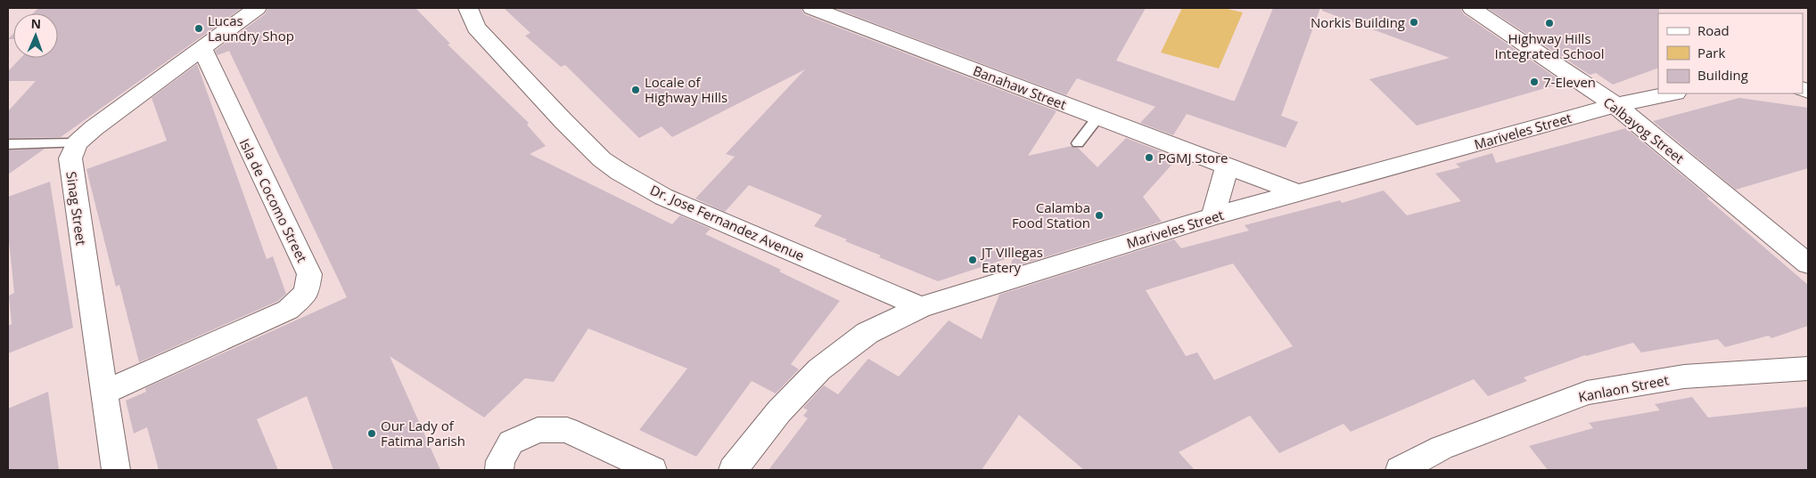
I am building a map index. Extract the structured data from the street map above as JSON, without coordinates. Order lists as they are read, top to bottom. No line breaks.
{"streets":{"street":["Banahaw Street","Calbayog Street","Mariveles Street","Isla de Cocomo Street","Sinag Street","Dr. Jose Fernandez Avenue","Kanlaon Street"]},"crossings":[["Banahaw Street","Mariveles Street"],["Calbayog Street","Mariveles Street"],["Mariveles Street","Dr. Jose Fernandez Avenue"],["Isla de Cocomo Street","Sinag Street"]],"places":["Norkis Building","Highway Hills Integrated School","Lucas Laundry Shop","7-Eleven","Locale of Highway Hills","PGMJ Store","Calamba Food Station","JT VIllegas Eatery","Our Lady of Fatima Parish"],"legend":["Road","Park","Building"],"north":"top"}
